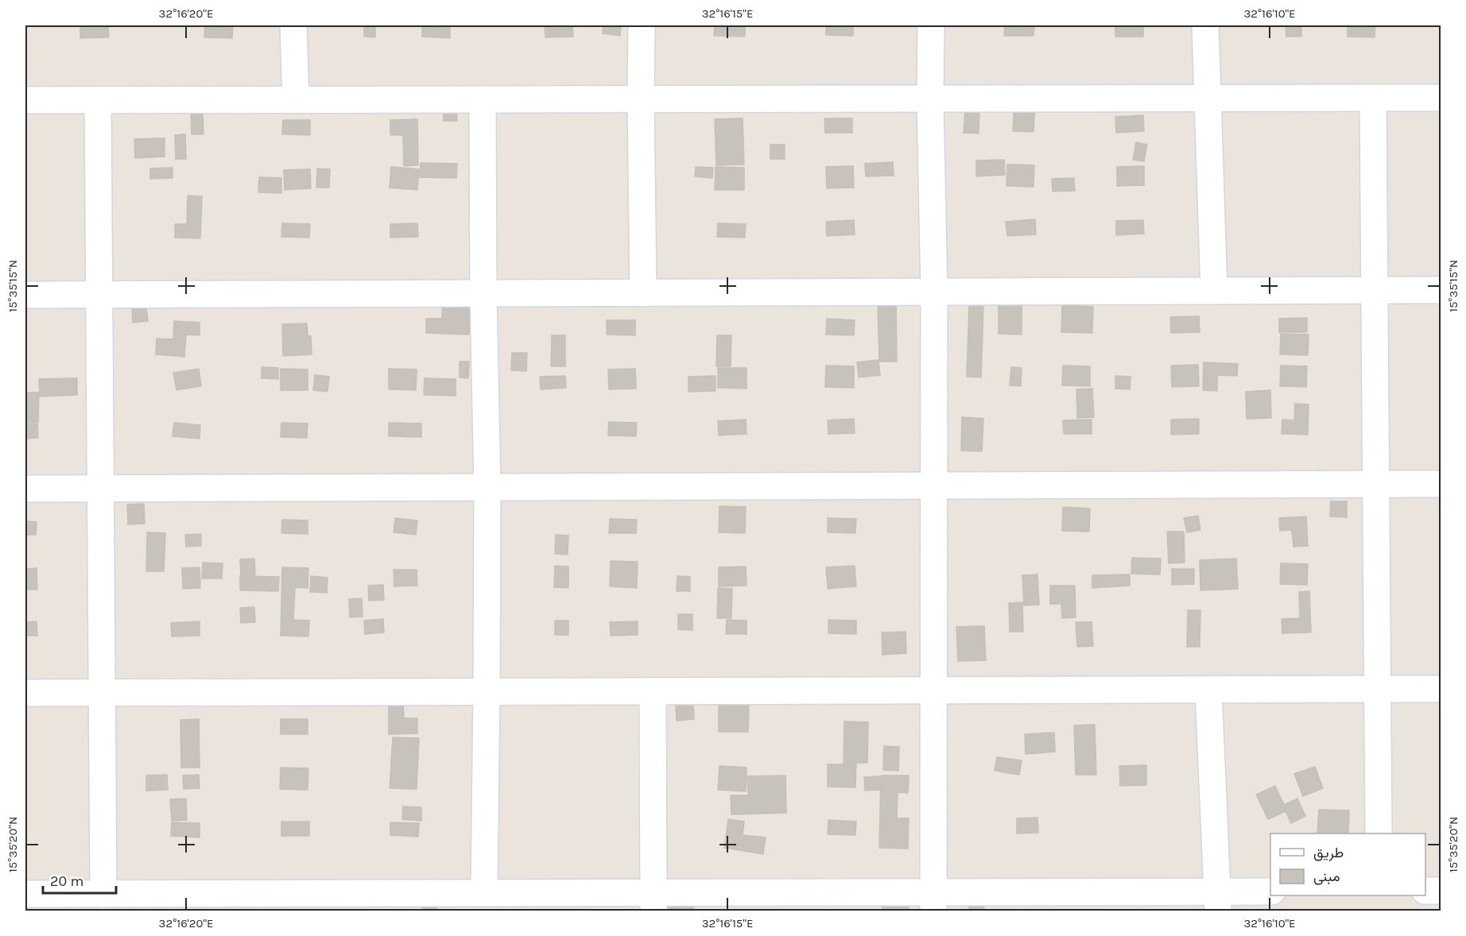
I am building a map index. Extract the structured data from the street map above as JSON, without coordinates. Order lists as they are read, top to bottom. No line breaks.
{"legend":["طريق","مبنى"],"scale_bar":"20 m","coordinates":["32°16'20\"E","32°16'15\"E","32°16'10\"E","15°35'15\"N","15°35'20\"N"]}
